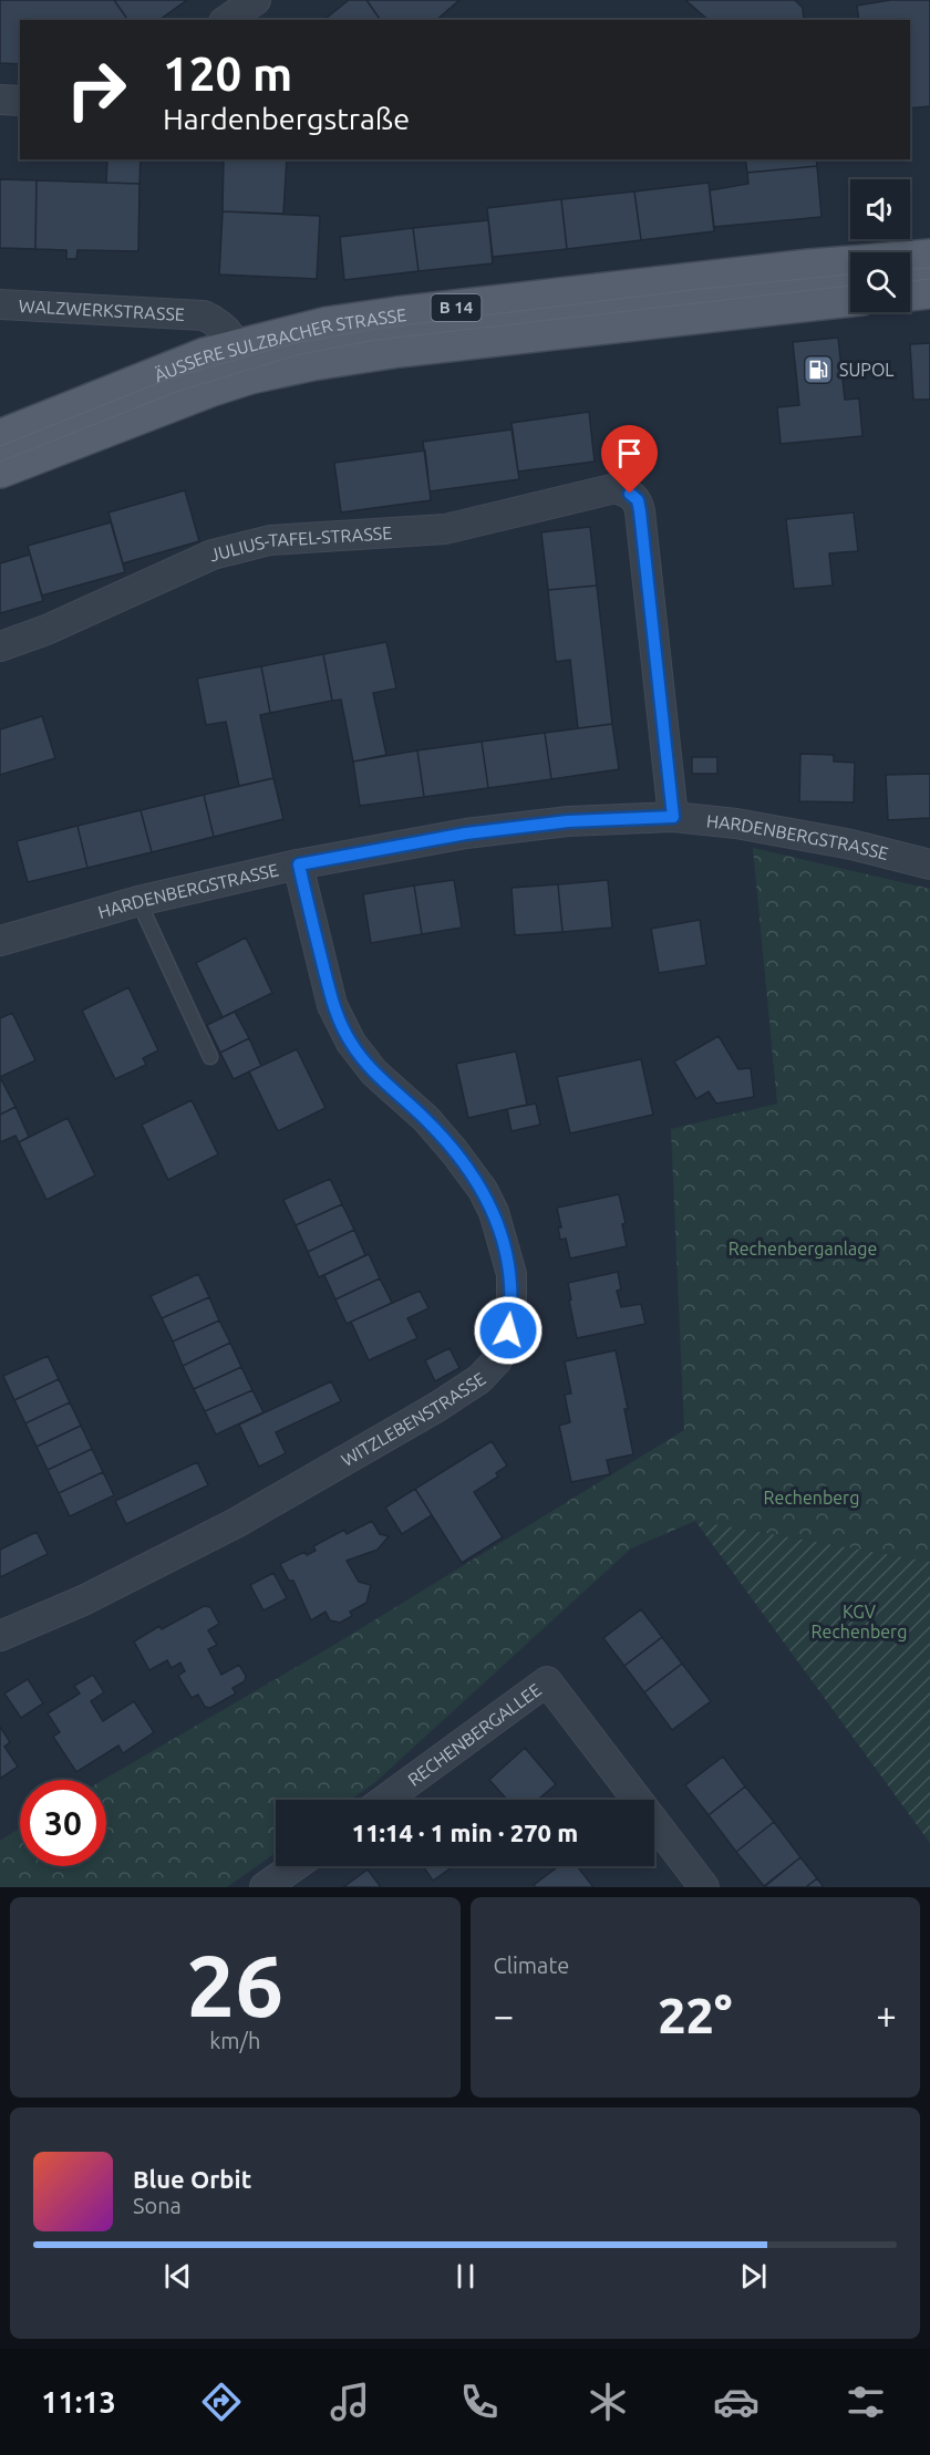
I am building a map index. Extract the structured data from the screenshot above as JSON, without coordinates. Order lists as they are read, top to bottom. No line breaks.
{"streets":{"main road":["B 14","ÄUSSERE SULZBACHER STRASSE"],"street":["WALZWERKSTRASSE","JULIUS-TAFEL-STRASSE","HARDENBERGSTRASSE","WITZLEBENSTRASSE","RECHENBERGALLEE"]},"crossings":[["WALZWERKSTRASSE","ÄUSSERE SULZBACHER STRASSE"],["JULIUS-TAFEL-STRASSE","HARDENBERGSTRASSE"],["HARDENBERGSTRASSE","WITZLEBENSTRASSE"]],"parks":["Rechenberganlage","Rechenberg","KGV Rechenberg"],"places":{"fuel station":["SUPOL"]},"page":{"turn":["120 m","Hardenbergstraße"],"limit":"30","trip":"11:14 · 1 min · 270 m","tile":[["26","km/h"],"Climate"],"heat":["−","22°","+"],"song":["Blue Orbit","Sona"],"tabs":"11:13"}}
